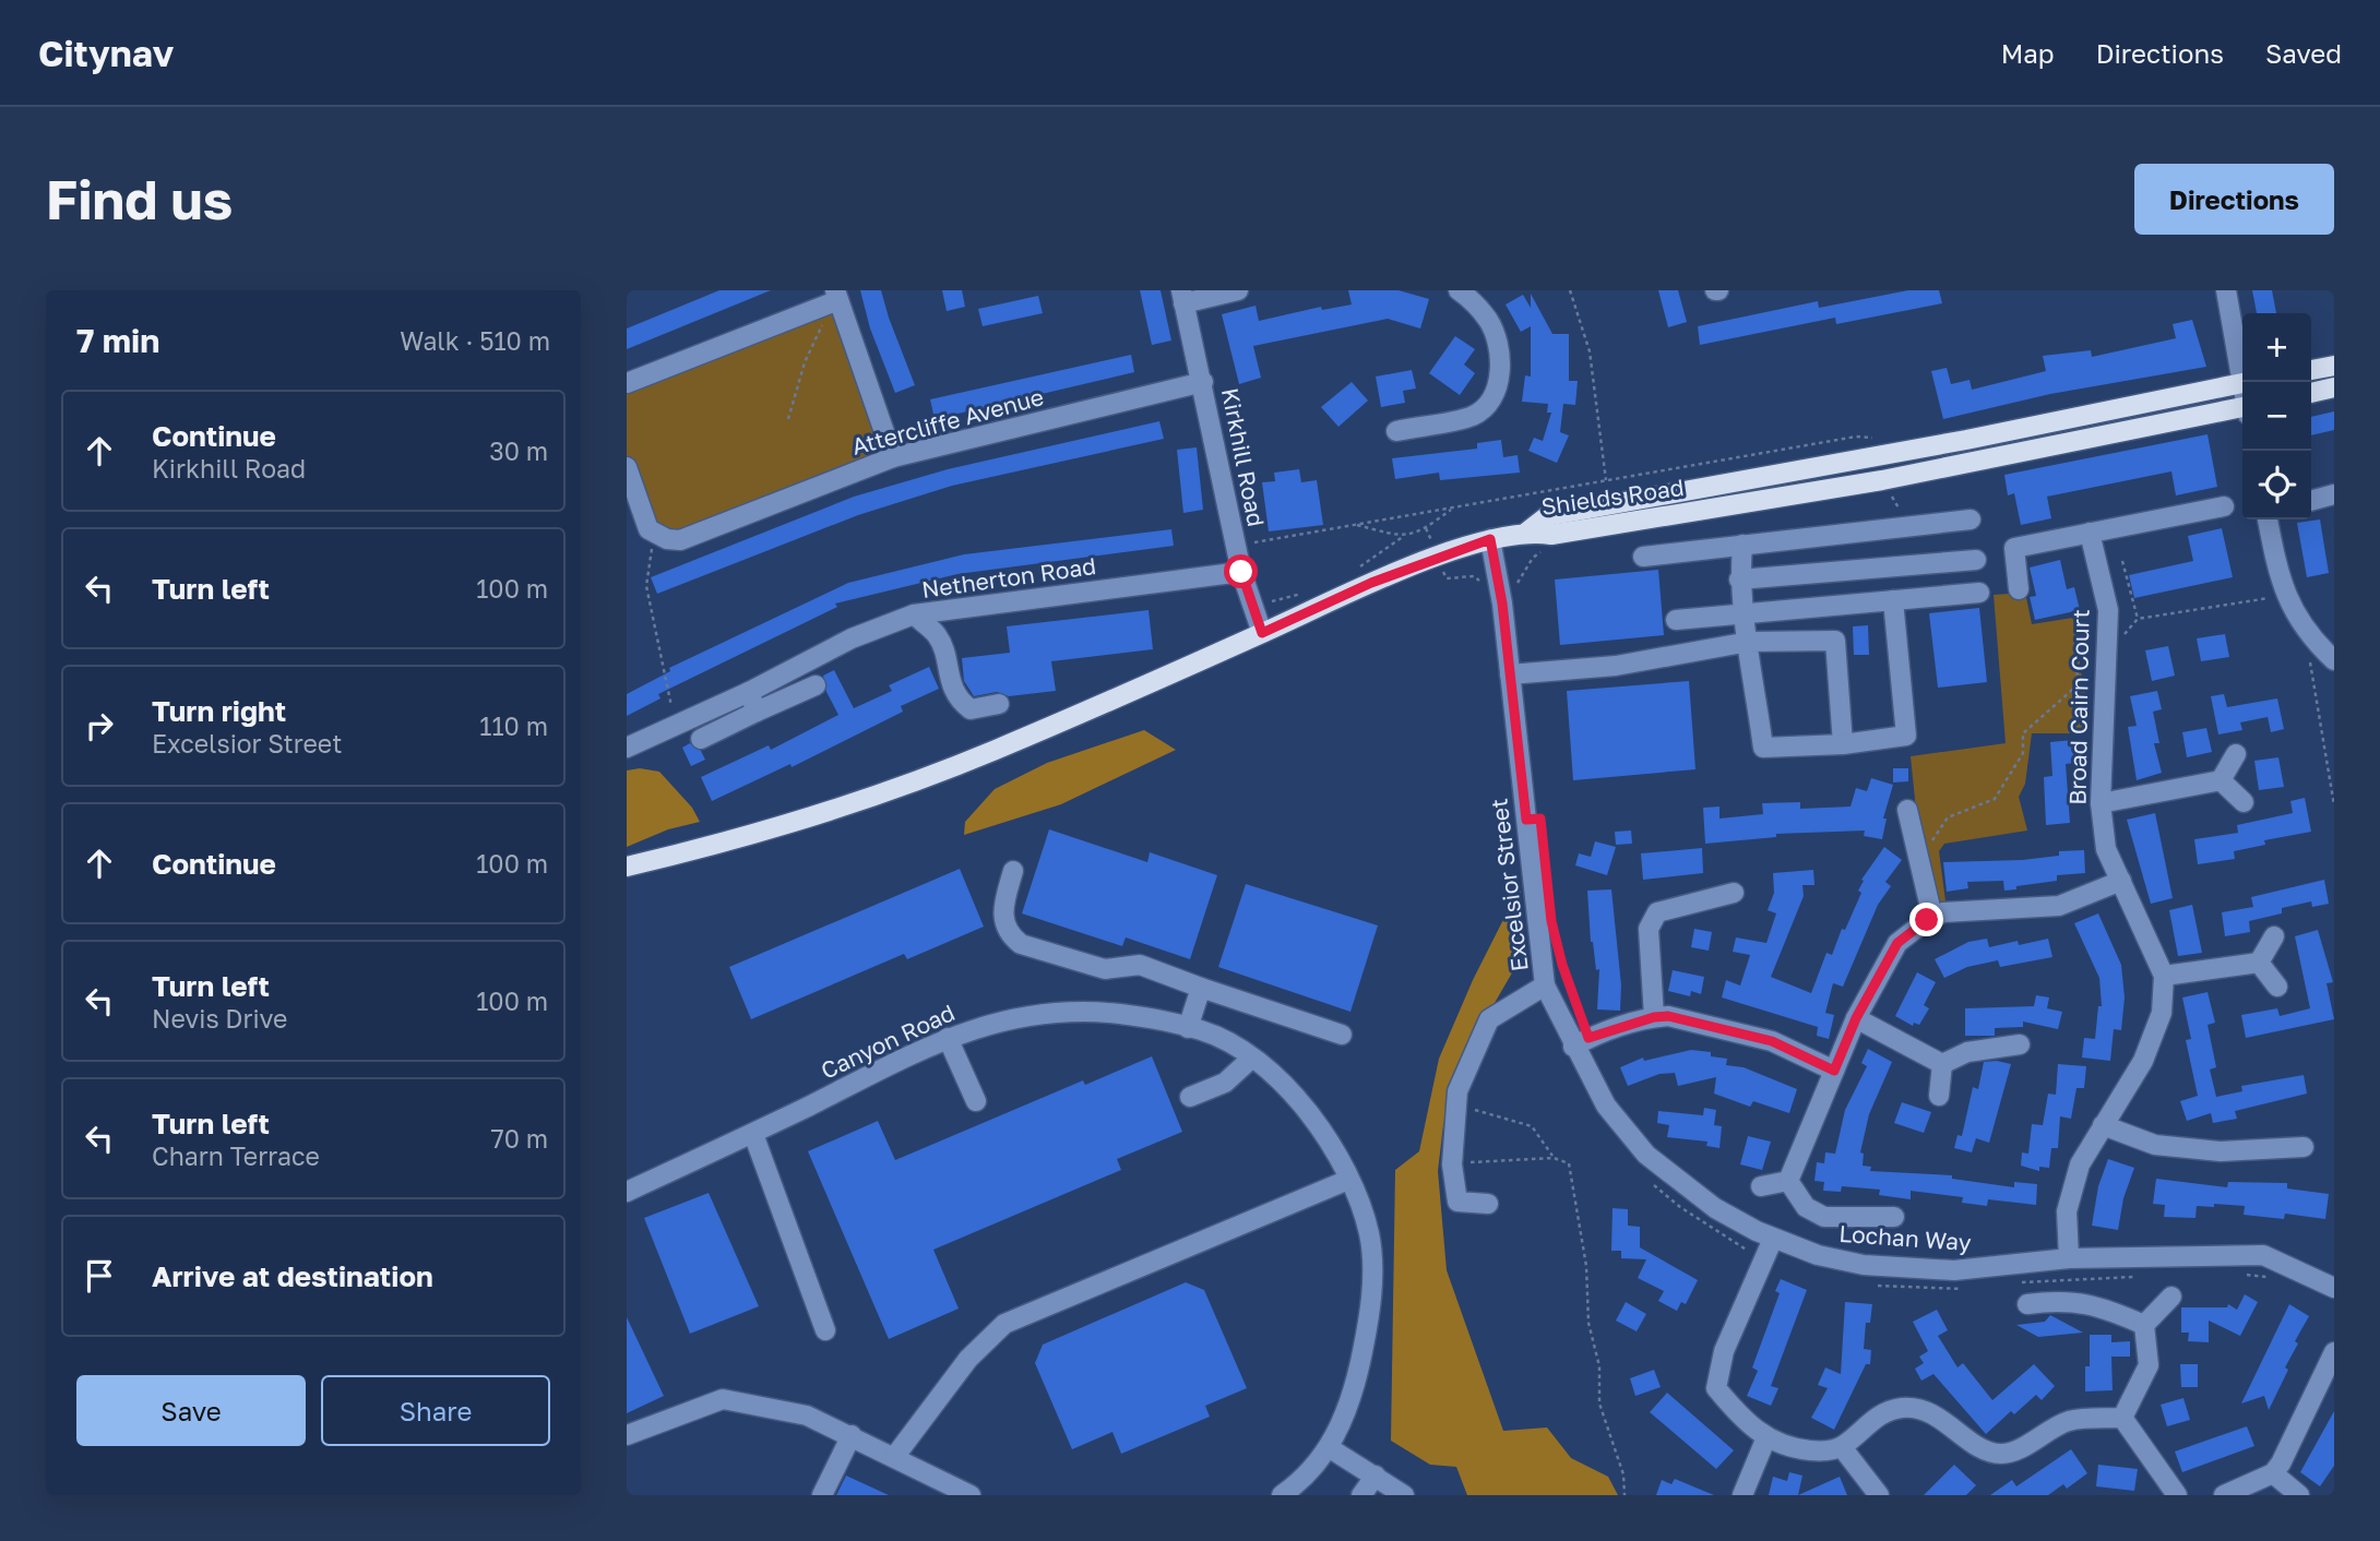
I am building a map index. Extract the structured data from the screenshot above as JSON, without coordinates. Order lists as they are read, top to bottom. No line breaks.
{"streets":{"main road":["Shields Road"],"street":["Attercliffe Avenue","Kirkhill Road","Netherton Road","Broad Cairn Court","Excelsior Street","Canyon Road","Lochan Way"]},"crossings":[["Attercliffe Avenue","Kirkhill Road"],["Kirkhill Road","Netherton Road"],["Excelsior Street","Lochan Way"]],"page":{"header":"Citynav","nav":["Map","Directions","Saved"],"buttons":["Directions",["Save","Share"]],"title":"Find us","heading":["7 min","Walk · 510 m"],"map_buttons":["+","−"],"list":[["Continue","Kirkhill Road","30 m"],["Turn left","100 m"],["Turn right","Excelsior Street","110 m"],["Continue","100 m"],["Turn left","Nevis Drive","100 m"],["Turn left","Charn Terrace","70 m"],"Arrive at destination"]}}
